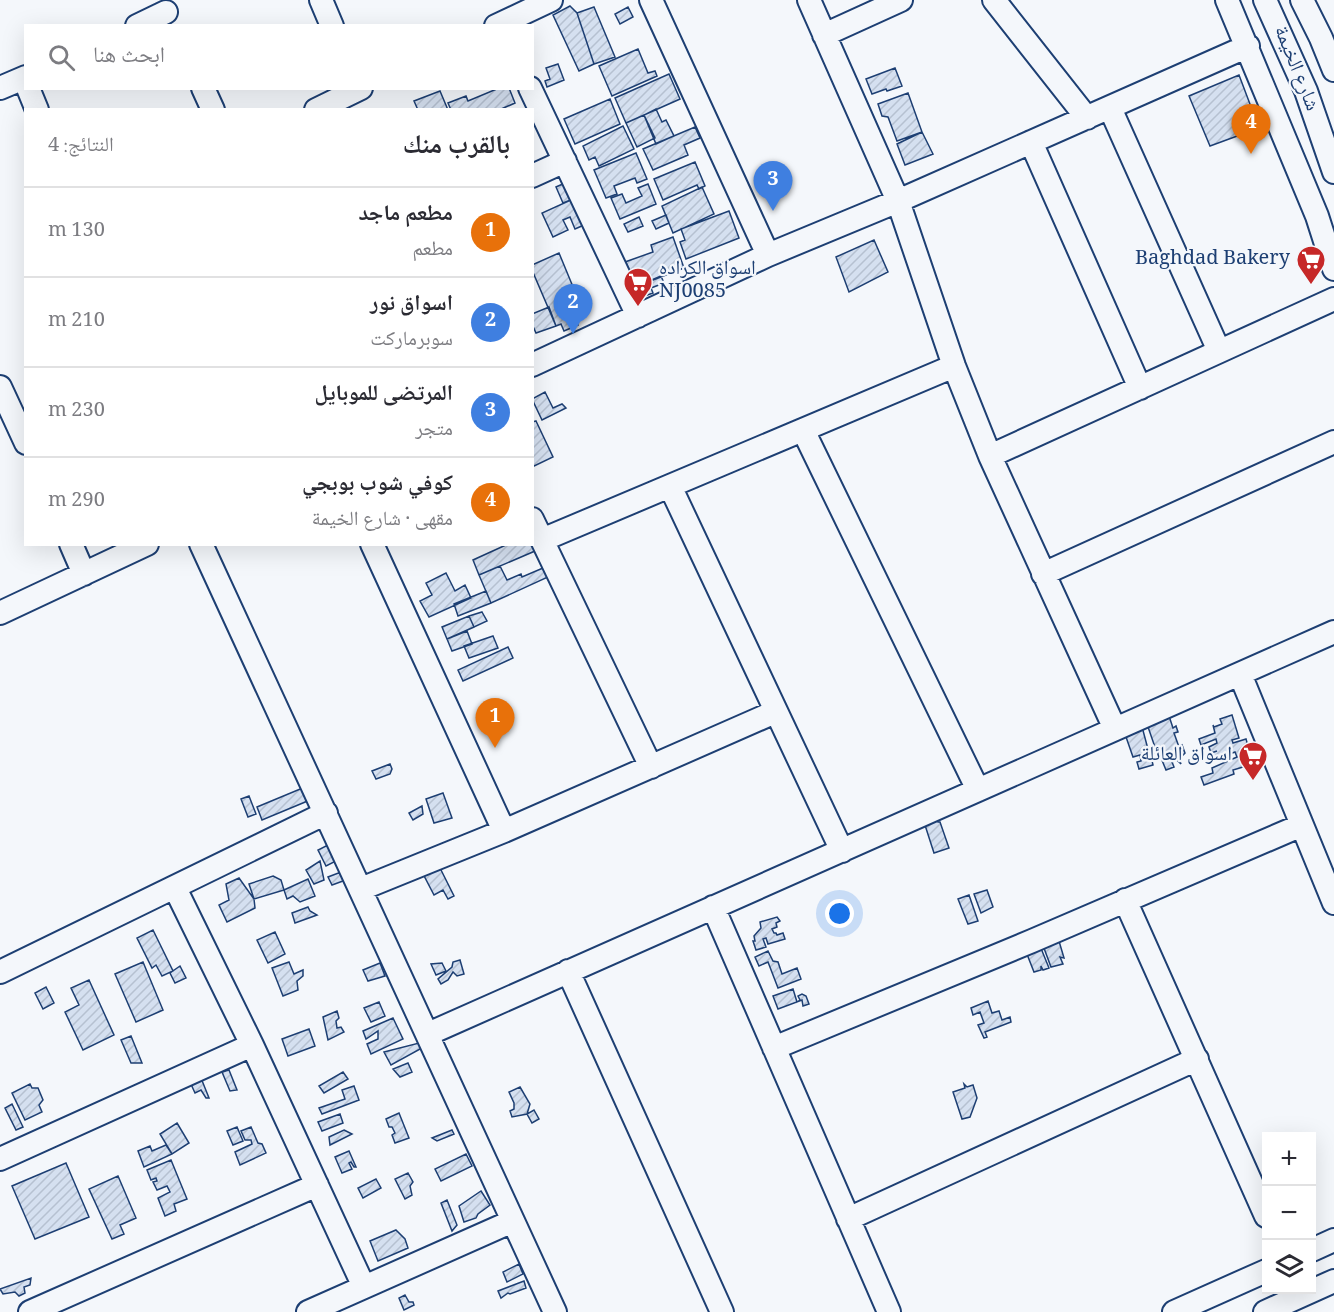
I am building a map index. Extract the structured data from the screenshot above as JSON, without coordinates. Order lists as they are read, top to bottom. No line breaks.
{"streets":{"street":["شارع الخيمة"]},"places":{"supermarket":["Baghdad Bakery","اسواق الكراده NJ0085","اسواق العائلة"]},"page":{"search":"ابحث هنا","pins":["4","3","2","1"],"heading":["بالقرب منك","النتائج: 4"],"list":[{"mark":"1","name":"مطعم ماجد","note":"مطعم","value":"130 m"},{"mark":"2","name":"اسواق نور","note":"سوبرماركت","value":"210 m"},{"mark":"3","name":"المرتضى للموبايل","note":"متجر","value":"230 m"},{"mark":"4","name":"كوفي شوب بوبجي","note":"مقهى · شارع الخيمة","value":"290 m"}],"map_buttons":["+","−"]}}
